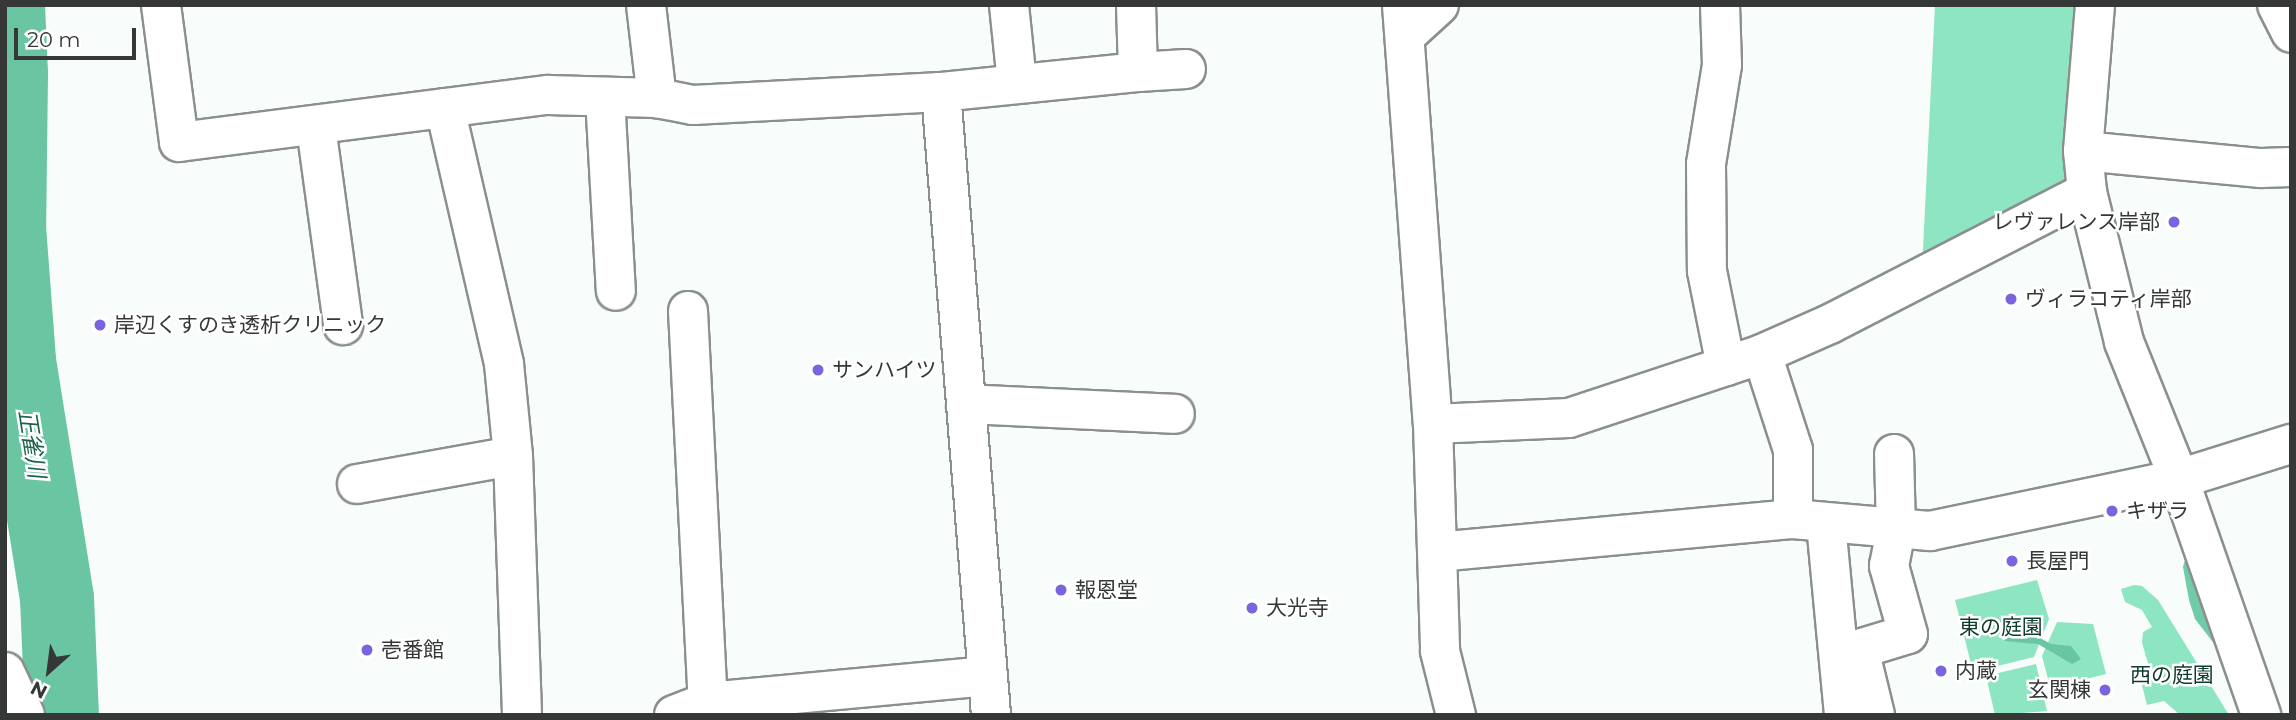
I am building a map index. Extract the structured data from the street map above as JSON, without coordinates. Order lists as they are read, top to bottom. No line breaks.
{"water":["正雀川"],"parks":["東の庭園","西の庭園"],"places":["レヴァレンス岸部","ヴィラコティ岸部","岸辺くすのき透析クリニック","サンハイツ","キザラ","長屋門","報恩堂","大光寺","壱番館","内蔵","玄関棟"],"scale_bar":"20 m","north":"bottom left"}
